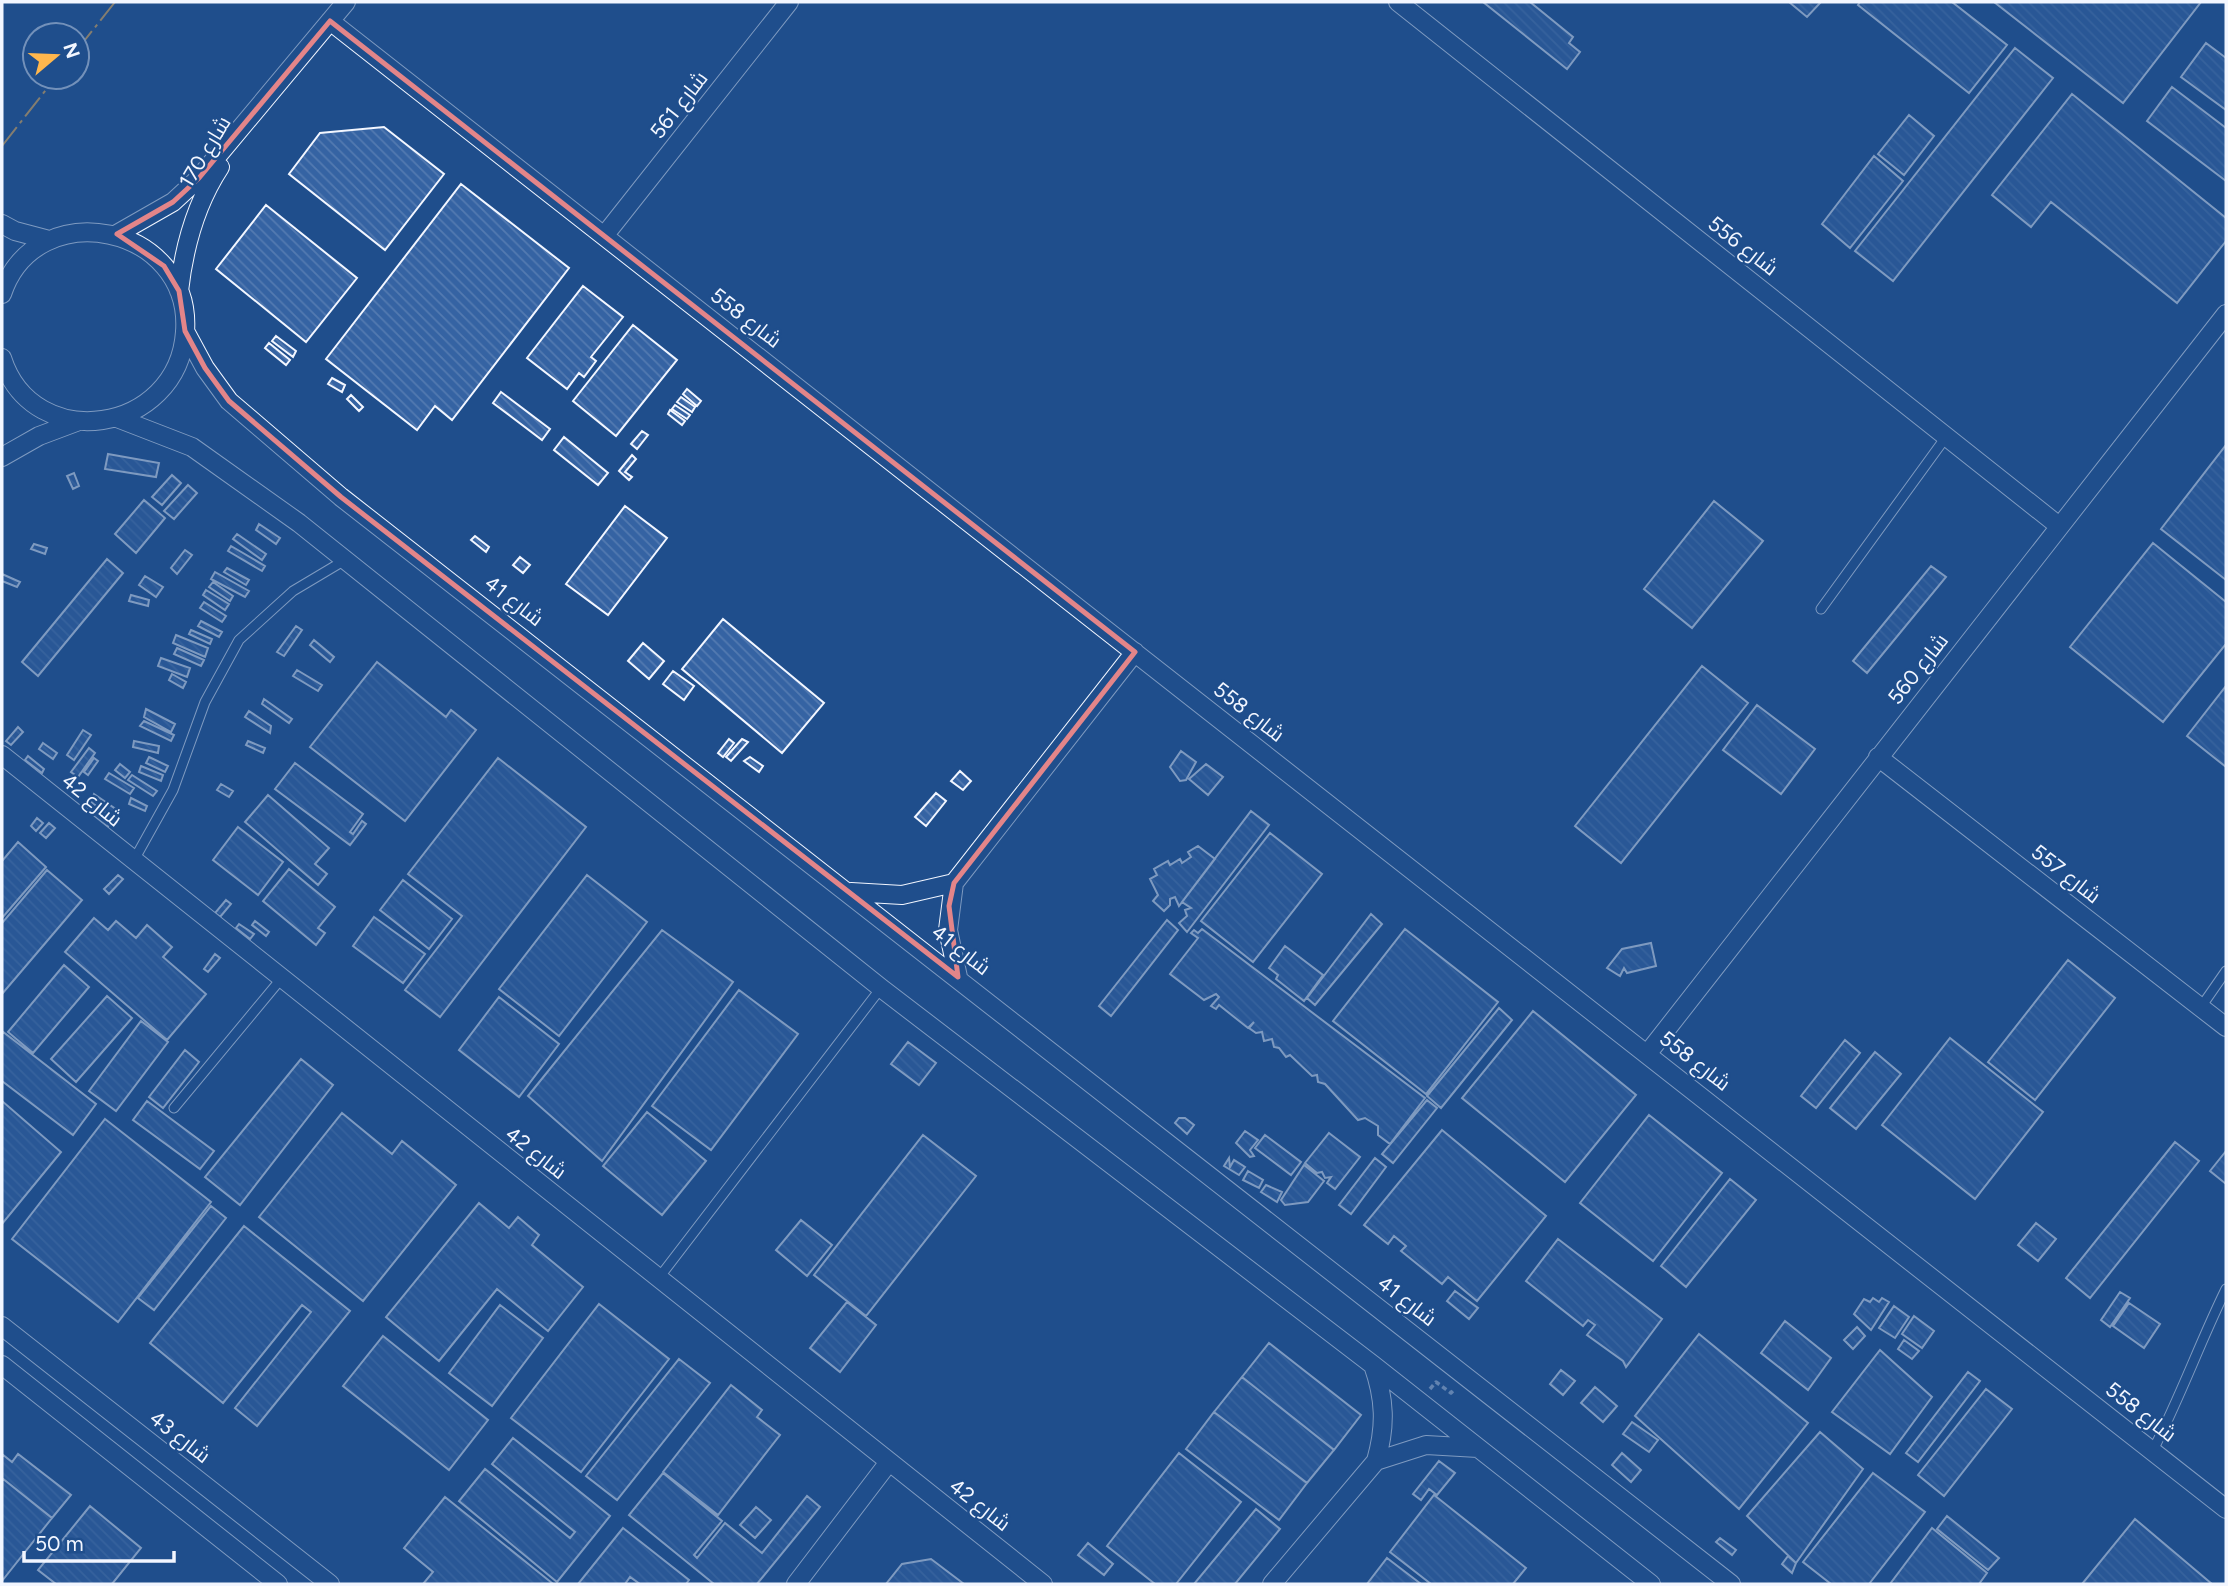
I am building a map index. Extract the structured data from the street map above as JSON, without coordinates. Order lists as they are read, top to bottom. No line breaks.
{"streets":{"street":["شارع 561","شارع 170","شارع 556","شارع 558","شارع 41","شارع 560","شارع 42","شارع 557","شارع 43"]},"crossings":[["شارع 561","شارع 558"],["شارع 170","شارع 558"],["شارع 556","شارع 560"],["شارع 558","شارع 560"],["شارع 560","شارع 557"]],"scale_bar":"50 m","north":"right"}
